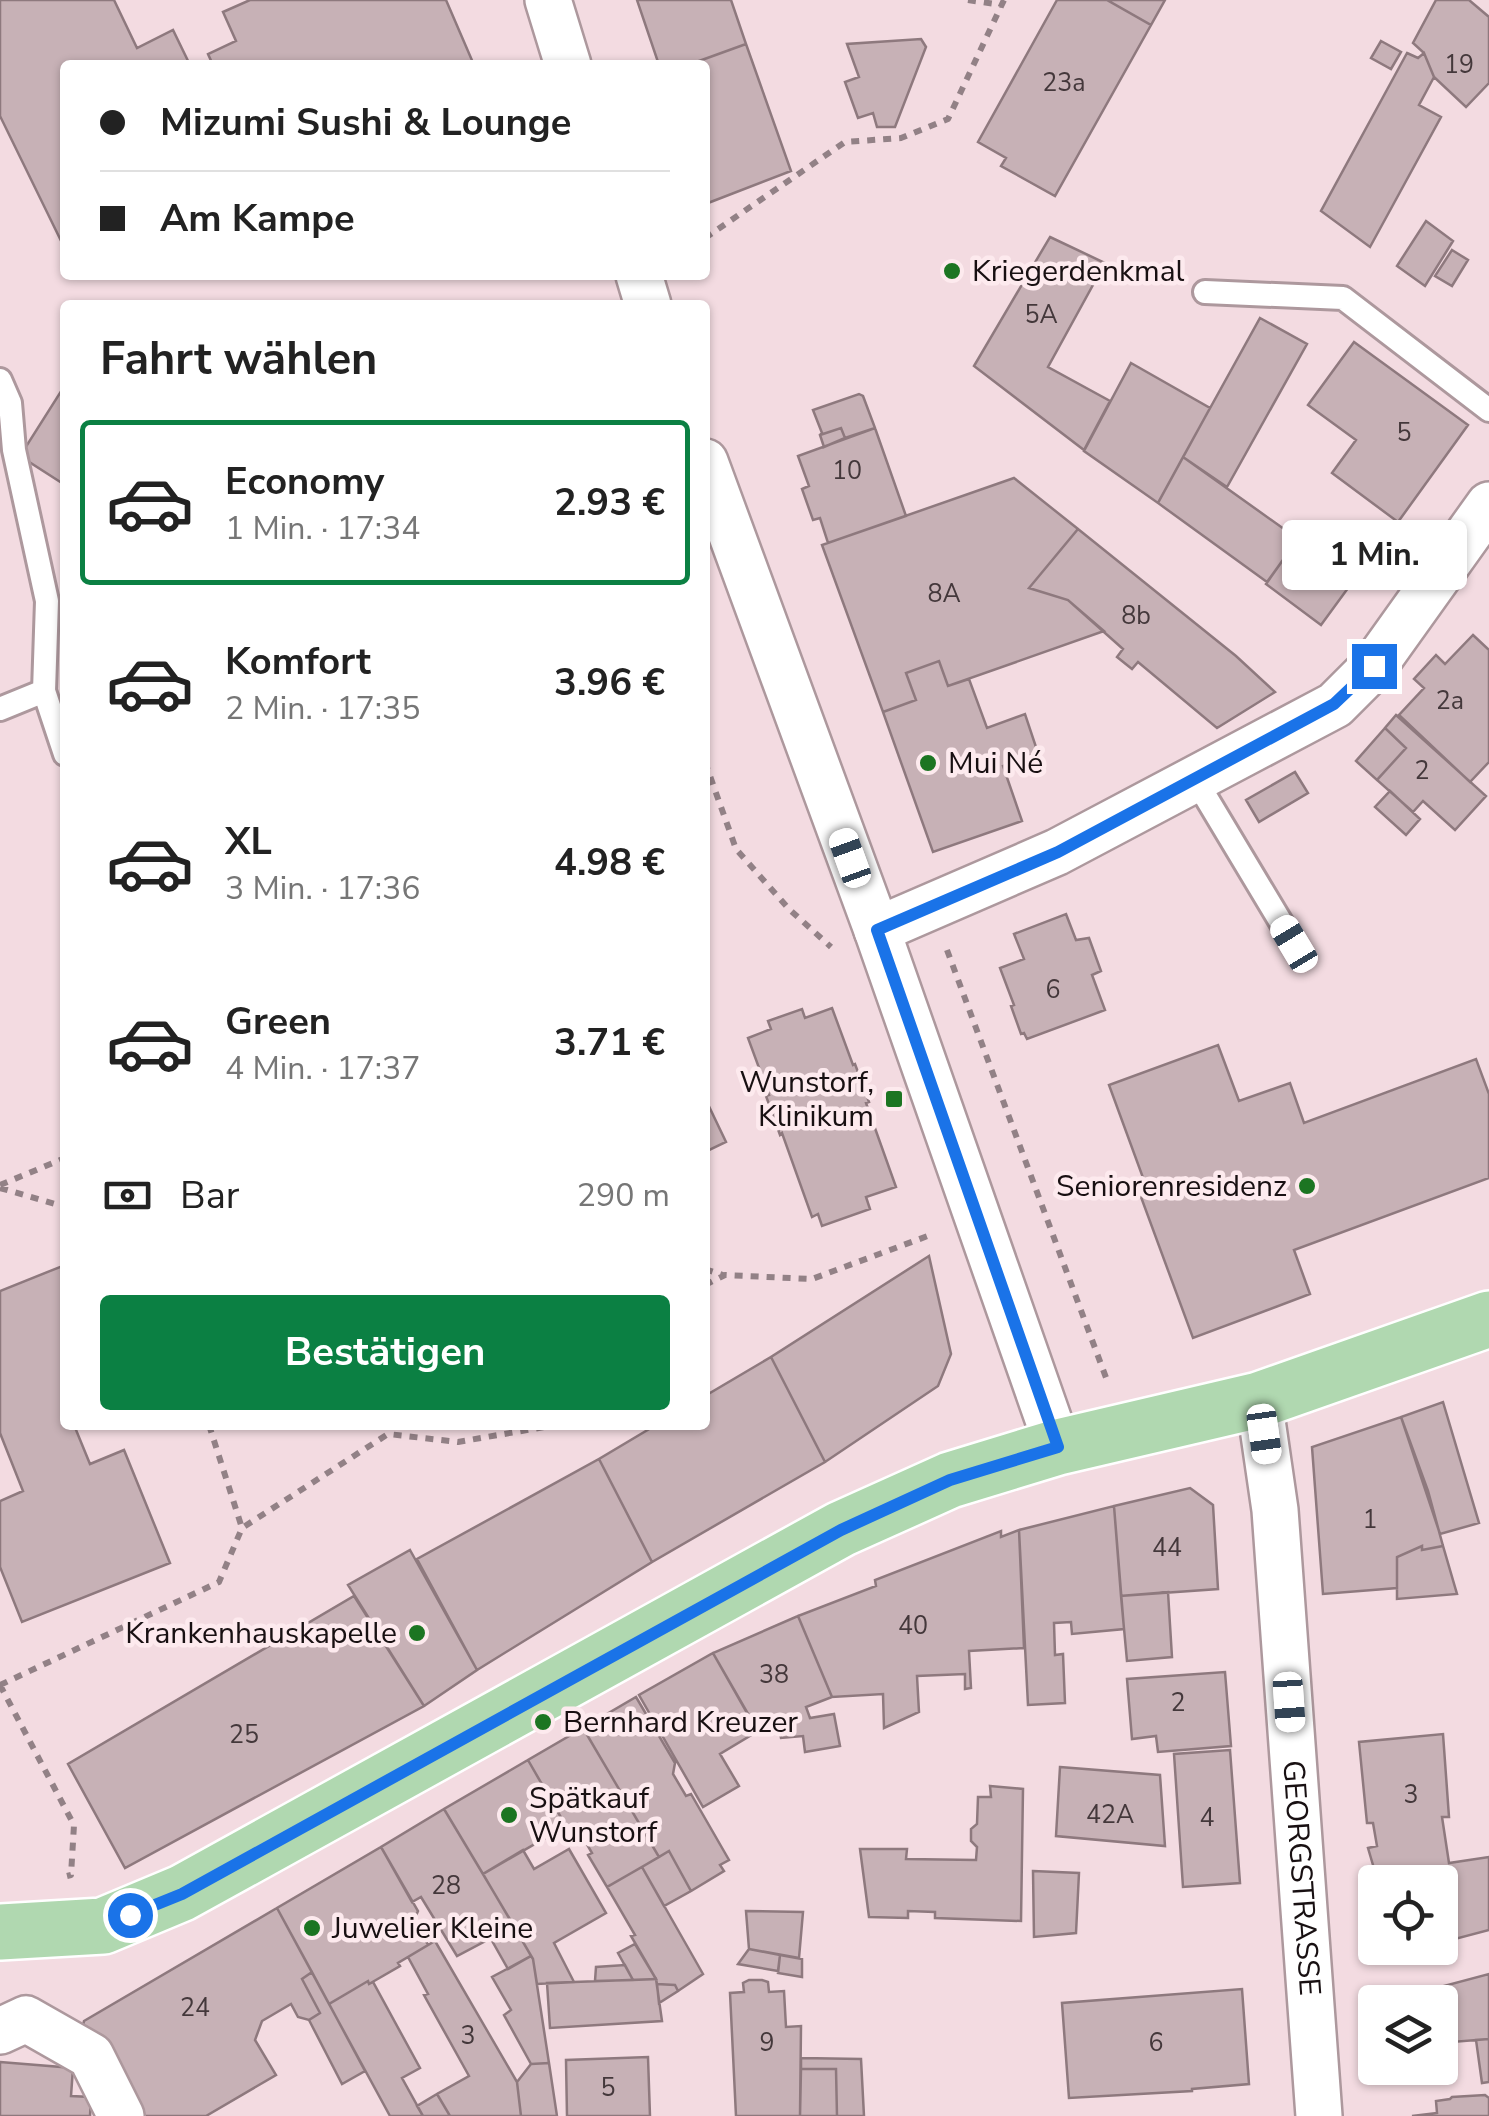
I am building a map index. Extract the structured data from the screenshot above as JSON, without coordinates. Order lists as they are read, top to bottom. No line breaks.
{"streets":{"street":["GEORGSTRASSE"]},"places":{"other":["Kriegerdenkmal","Mui Né","Seniorenresidenz","Krankenhauskapelle","Bernhard Kreuzer","Spätkauf Wunstorf","Juwelier Kleine"],"transit":["Wunstorf, Klinikum"]},"house_numbers":["19","23a","5A","5","10","8A","8b","2a","2","6","1","44","40","38","2","25","3","42A","4","28","24","3","9","6","5"],"page":{"banner":["Mizumi Sushi & Lounge","Am Kampe"],"heading":"Fahrt wählen","list":[{"name":"Economy","note":"1 Min. · 17:34","value":"2.93 €"},{"name":"Komfort","note":"2 Min. · 17:35","value":"3.96 €"},{"name":"XL","note":"3 Min. · 17:36","value":"4.98 €"},{"name":"Green","note":"4 Min. · 17:37","value":"3.71 €"}],"bubble":"1 Min.","pay":["Bar","290 m"],"buttons":"Bestätigen"}}
